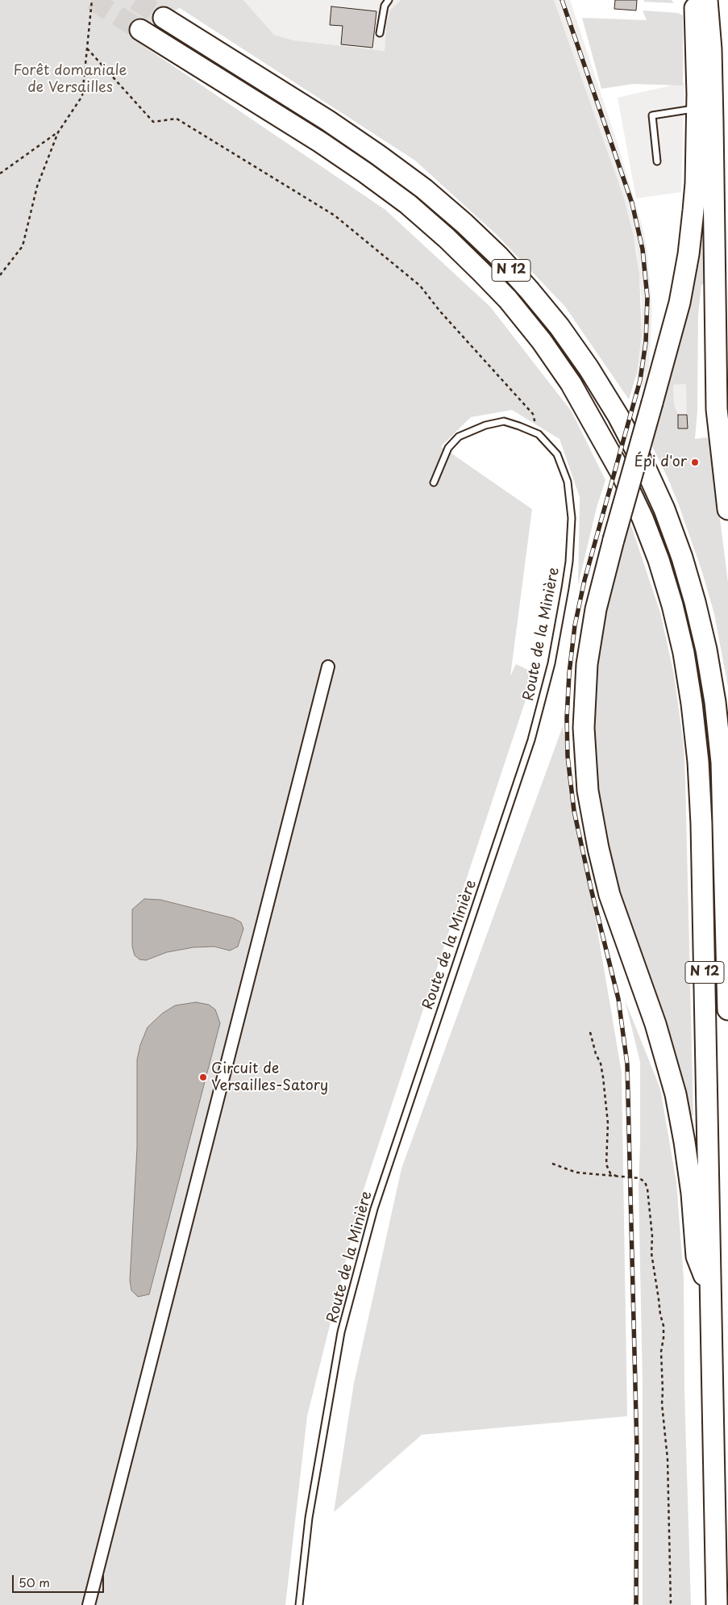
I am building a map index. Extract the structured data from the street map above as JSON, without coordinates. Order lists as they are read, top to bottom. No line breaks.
{"streets":{"highway":["N 12"],"lane":["Route de la Minière"]},"parks":["Forêt domaniale de Versailles"],"places":["Épi d'or","Circuit de Versailles-Satory"],"scale_bar":"50 m"}
